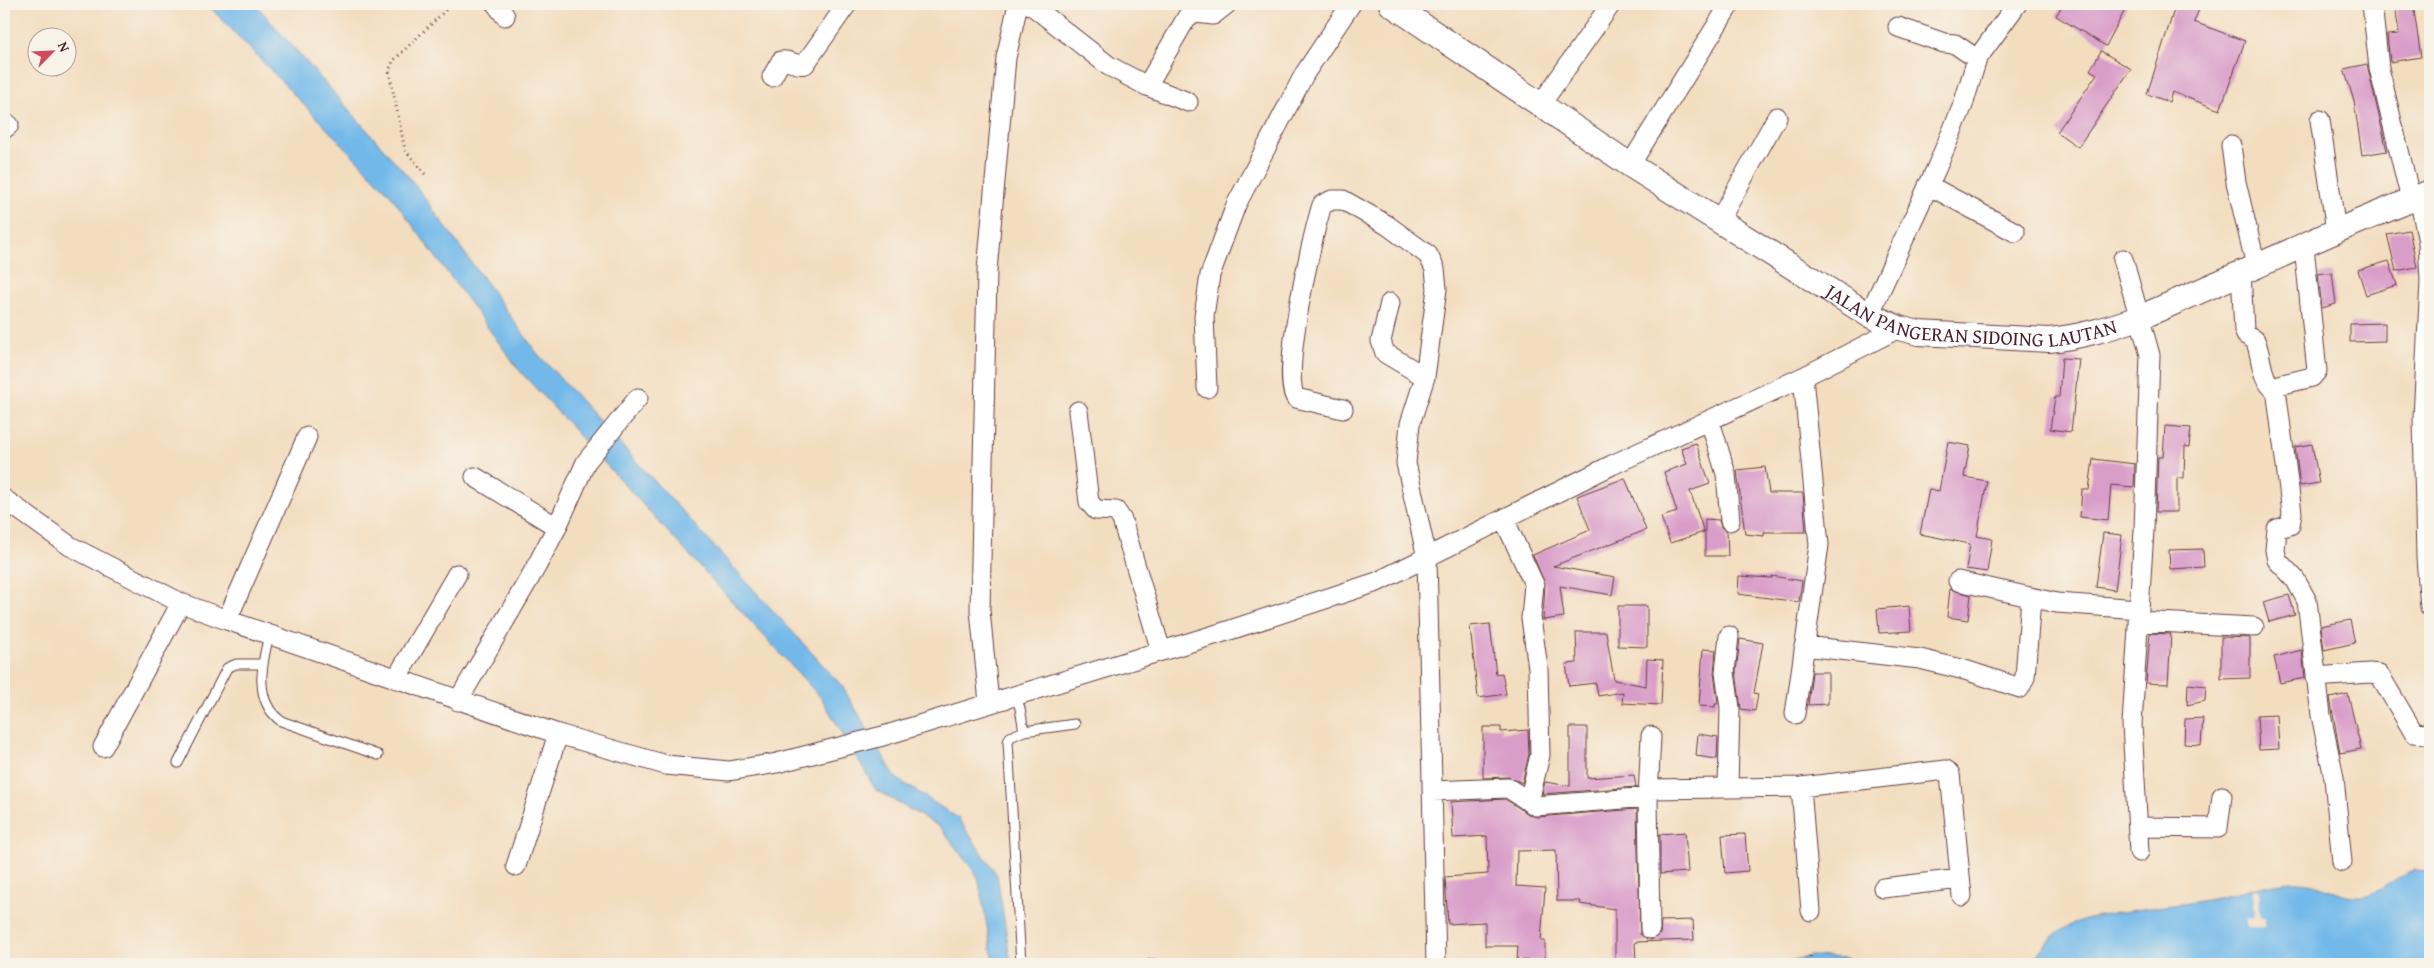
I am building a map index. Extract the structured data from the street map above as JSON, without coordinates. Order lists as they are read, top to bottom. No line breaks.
{"streets":{"street":["JALAN PANGERAN SIDOING LAUTAN"]},"north":"top right"}
